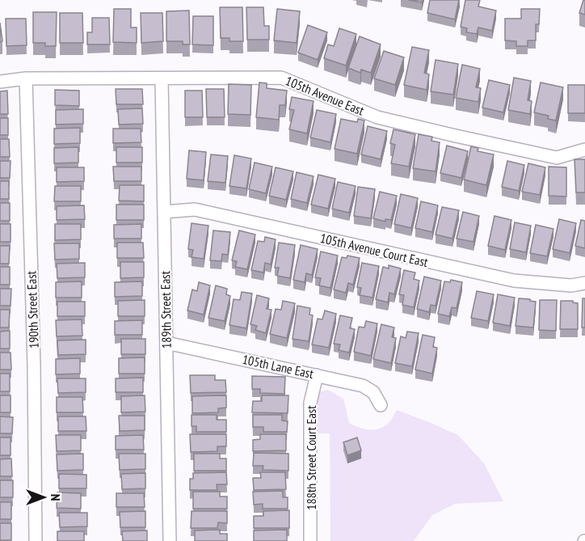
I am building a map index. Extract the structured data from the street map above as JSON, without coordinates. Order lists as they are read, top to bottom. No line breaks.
{"streets":{"street":["105th Avenue East","105th Avenue Court East","190th Street East","189th Street East","105th Lane East","188th Street Court East"]},"crossings":[["105th Avenue East","190th Street East"],["105th Avenue East","189th Street East"],["105th Avenue Court East","189th Street East"],["189th Street East","105th Lane East"],["105th Lane East","188th Street Court East"]],"north":"right"}
